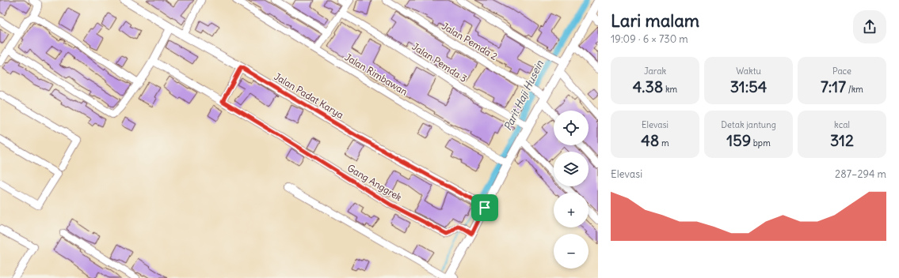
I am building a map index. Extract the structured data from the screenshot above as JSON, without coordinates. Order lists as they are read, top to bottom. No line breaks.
{"streets":{"street":["Jalan Pemda 2","Jalan Pemda 3","Jalan Rimbawan","Jalan Padat Karya","Gang Anggrek"]},"water":["Parit Haji Husein"],"page":{"heading":["Lari malam","19:09 · 6 × 730 m"],"stats":[["Jarak","4.38 km"],["Waktu","31:54"],["Pace","7:17 /km"],["Elevasi","48 m"],["Detak jantung","159 bpm"],["kcal","312"]],"map_buttons":["+","−"],"chart":["Elevasi","287–294 m"]}}
